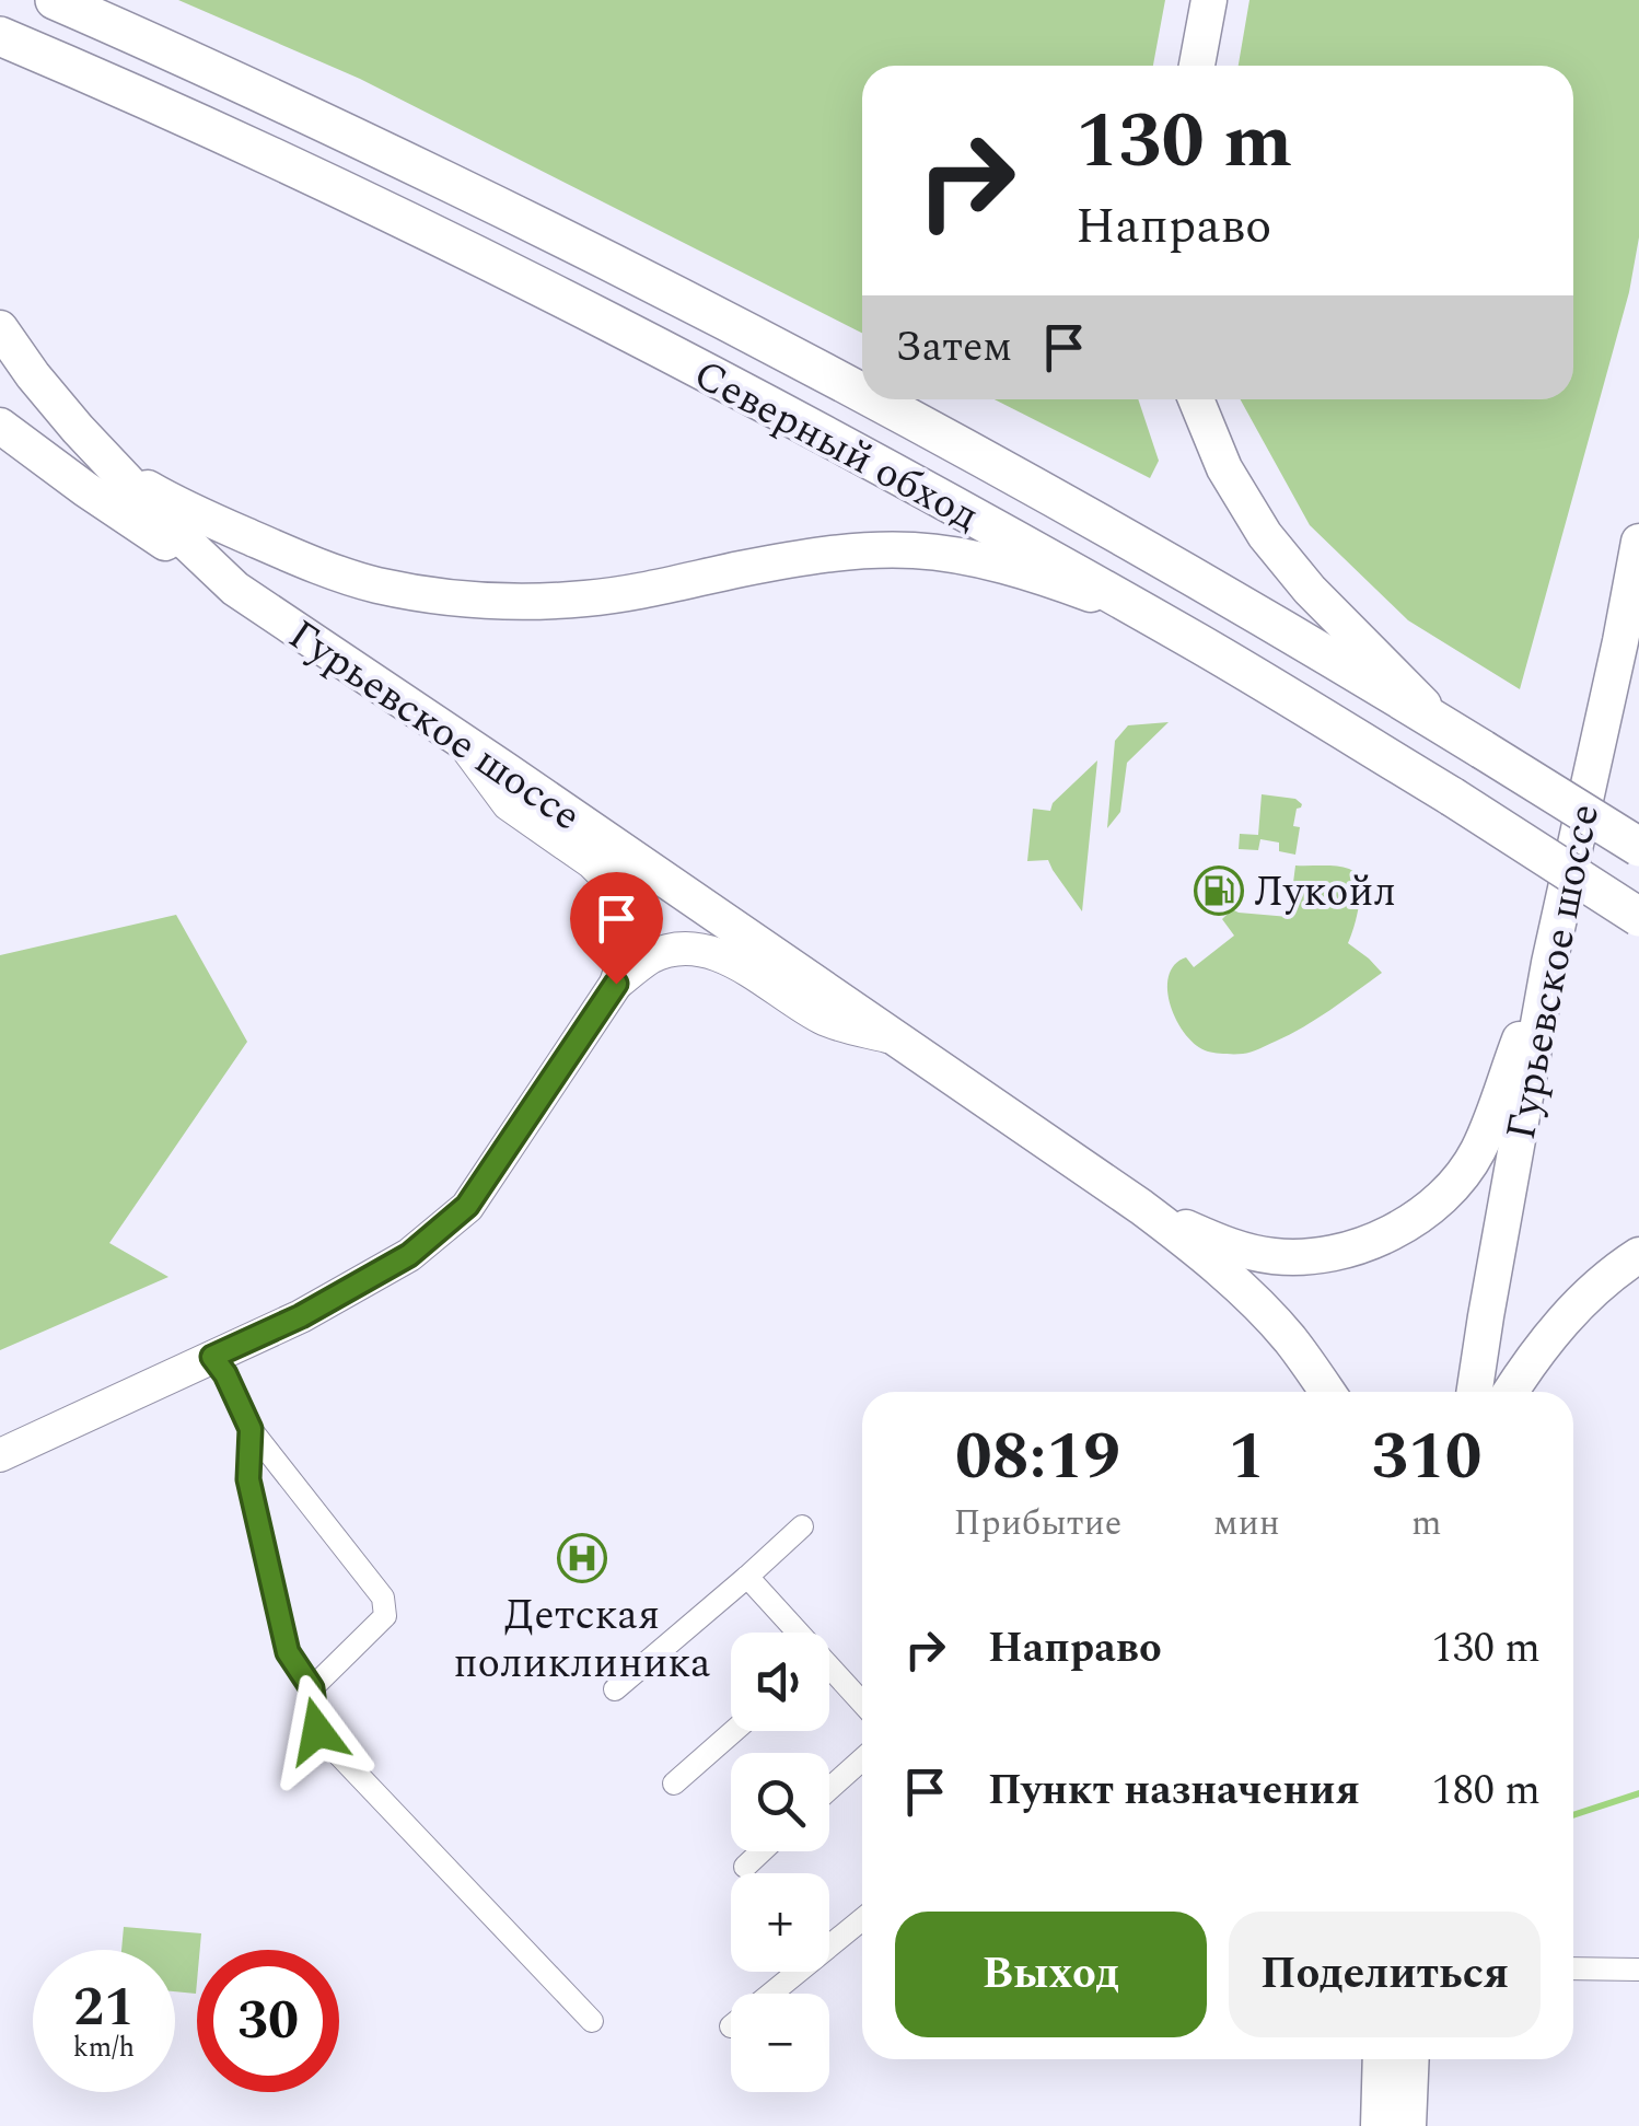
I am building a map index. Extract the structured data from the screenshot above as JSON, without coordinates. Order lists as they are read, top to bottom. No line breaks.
{"streets":{"highway":["Северный обход"],"main road":["Гурьевское шоссе"]},"places":{"fuel station":["Лукойл"],"hospital":["Детская поликлиника"]},"page":{"turn":["130 m","Направо"],"then":"Затем","eta":["08:19","Прибытие","1","мин","310","m"],"list":[{"name":"Направо","value":"130 m"},{"name":"Пункт назначения","value":"180 m"}],"map_buttons":["+","−"],"buttons":["Выход","Поделиться"],"speed":"21 km/h","limit":"30"}}
